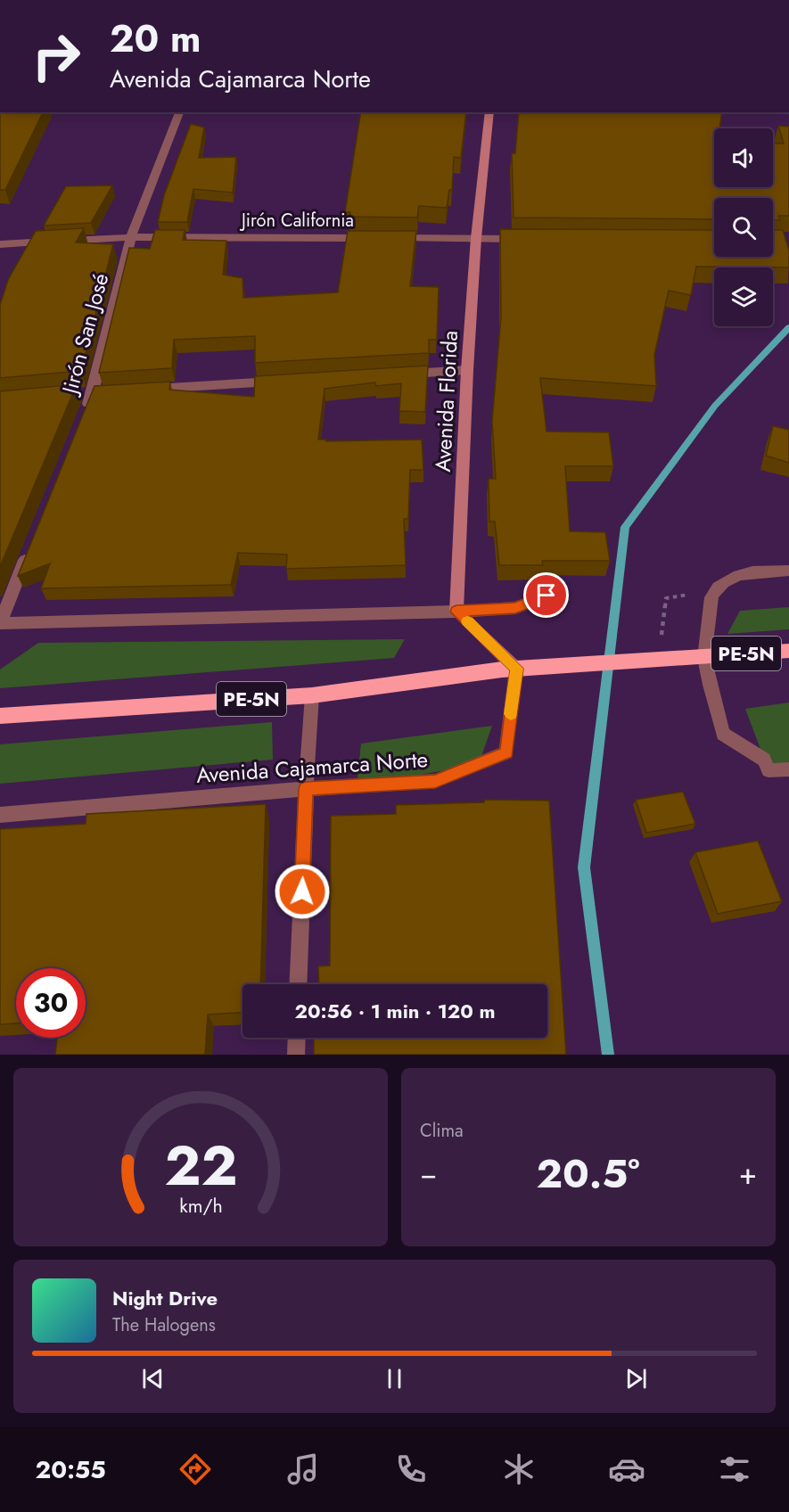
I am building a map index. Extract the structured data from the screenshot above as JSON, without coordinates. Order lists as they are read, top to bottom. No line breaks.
{"streets":{"highway":["PE-5N"],"street":["Jirón California","Jirón San José","Avenida Florida","Avenida Cajamarca Norte"]},"crossings":[["Jirón California","Jirón San José"],["PE-5N","Avenida Cajamarca Norte"]],"page":{"turn":["20 m","Avenida Cajamarca Norte"],"limit":"30","trip":"20:56 · 1 min · 120 m","tile":"Clima","heat":["−","20.5°","+"],"song":["Night Drive","The Halogens"],"tabs":"20:55","gauge":["22","km/h"]}}
